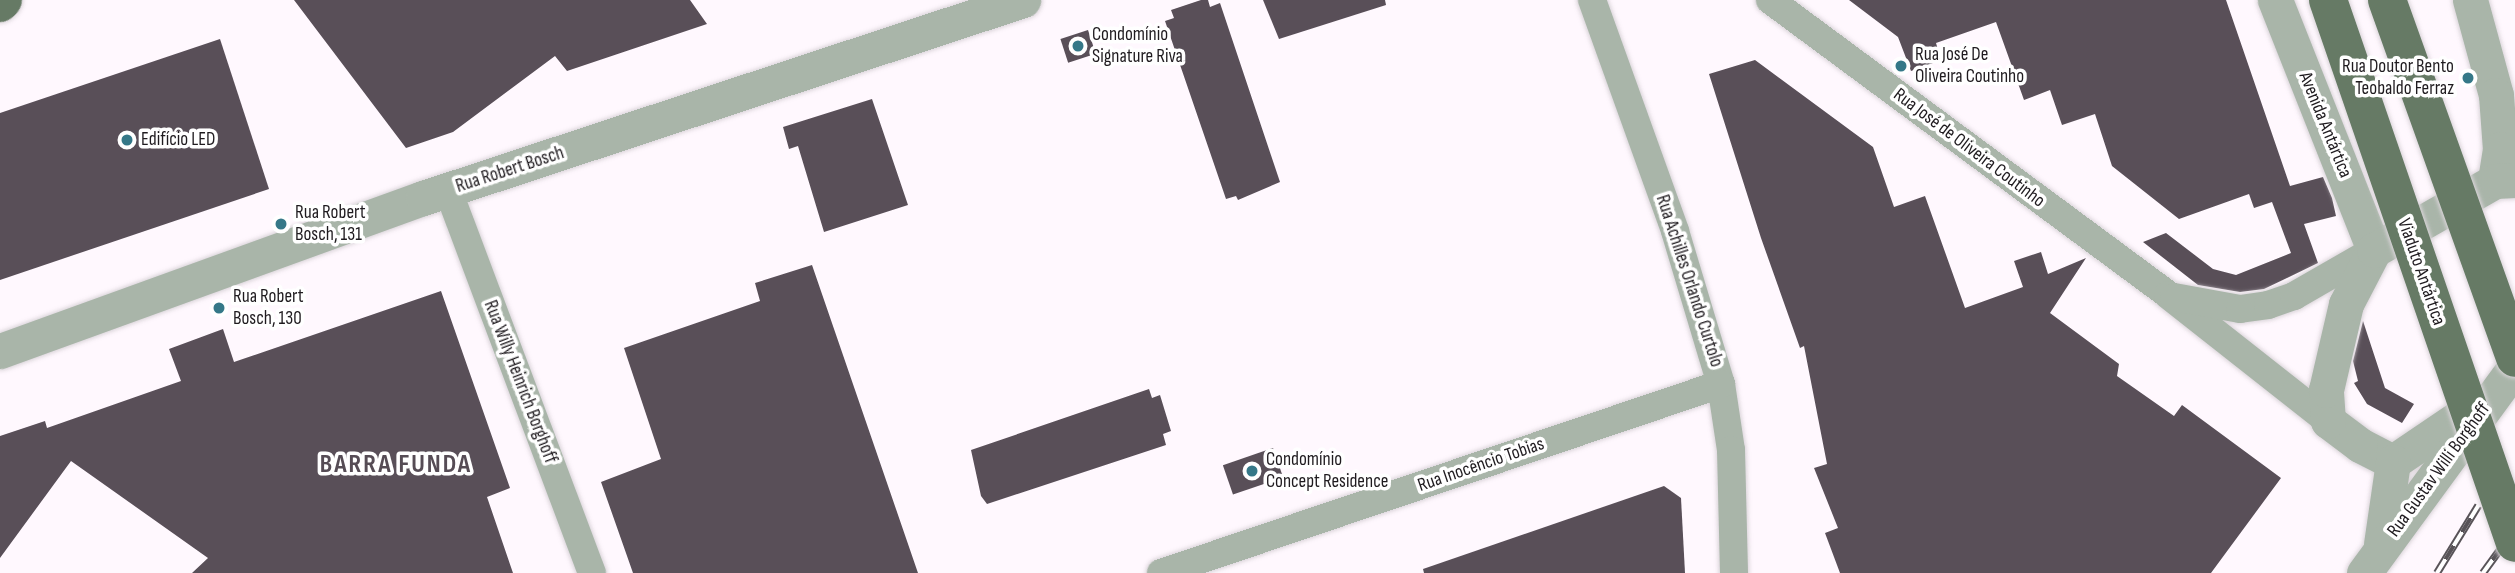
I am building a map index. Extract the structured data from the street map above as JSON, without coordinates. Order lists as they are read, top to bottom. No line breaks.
{"streets":{"main road":["Viaduto Antártica"],"street":["Avenida Antártica","Rua José de Oliveira Coutinho","Rua Robert Bosch","Rua Achilles Orlando Curtolo","Rua Willy Heinrich Borghoff","Rua Inocêncio Tobias","Rua Gustav Willi Borghoff"]},"crossings":[["Avenida Antártica","Rua José de Oliveira Coutinho"],["Rua Robert Bosch","Rua Willy Heinrich Borghoff"],["Rua Achilles Orlando Curtolo","Rua Inocêncio Tobias"]],"districts":["BARRA FUNDA"],"places":["Condomínio Signature Riva","Rua José De Oliveira Coutinho","Rua Doutor Bento Teobaldo Ferraz","Edifício LED","Rua Robert Bosch, 131","Rua Robert Bosch, 130","Condomínio Concept Residence"]}
